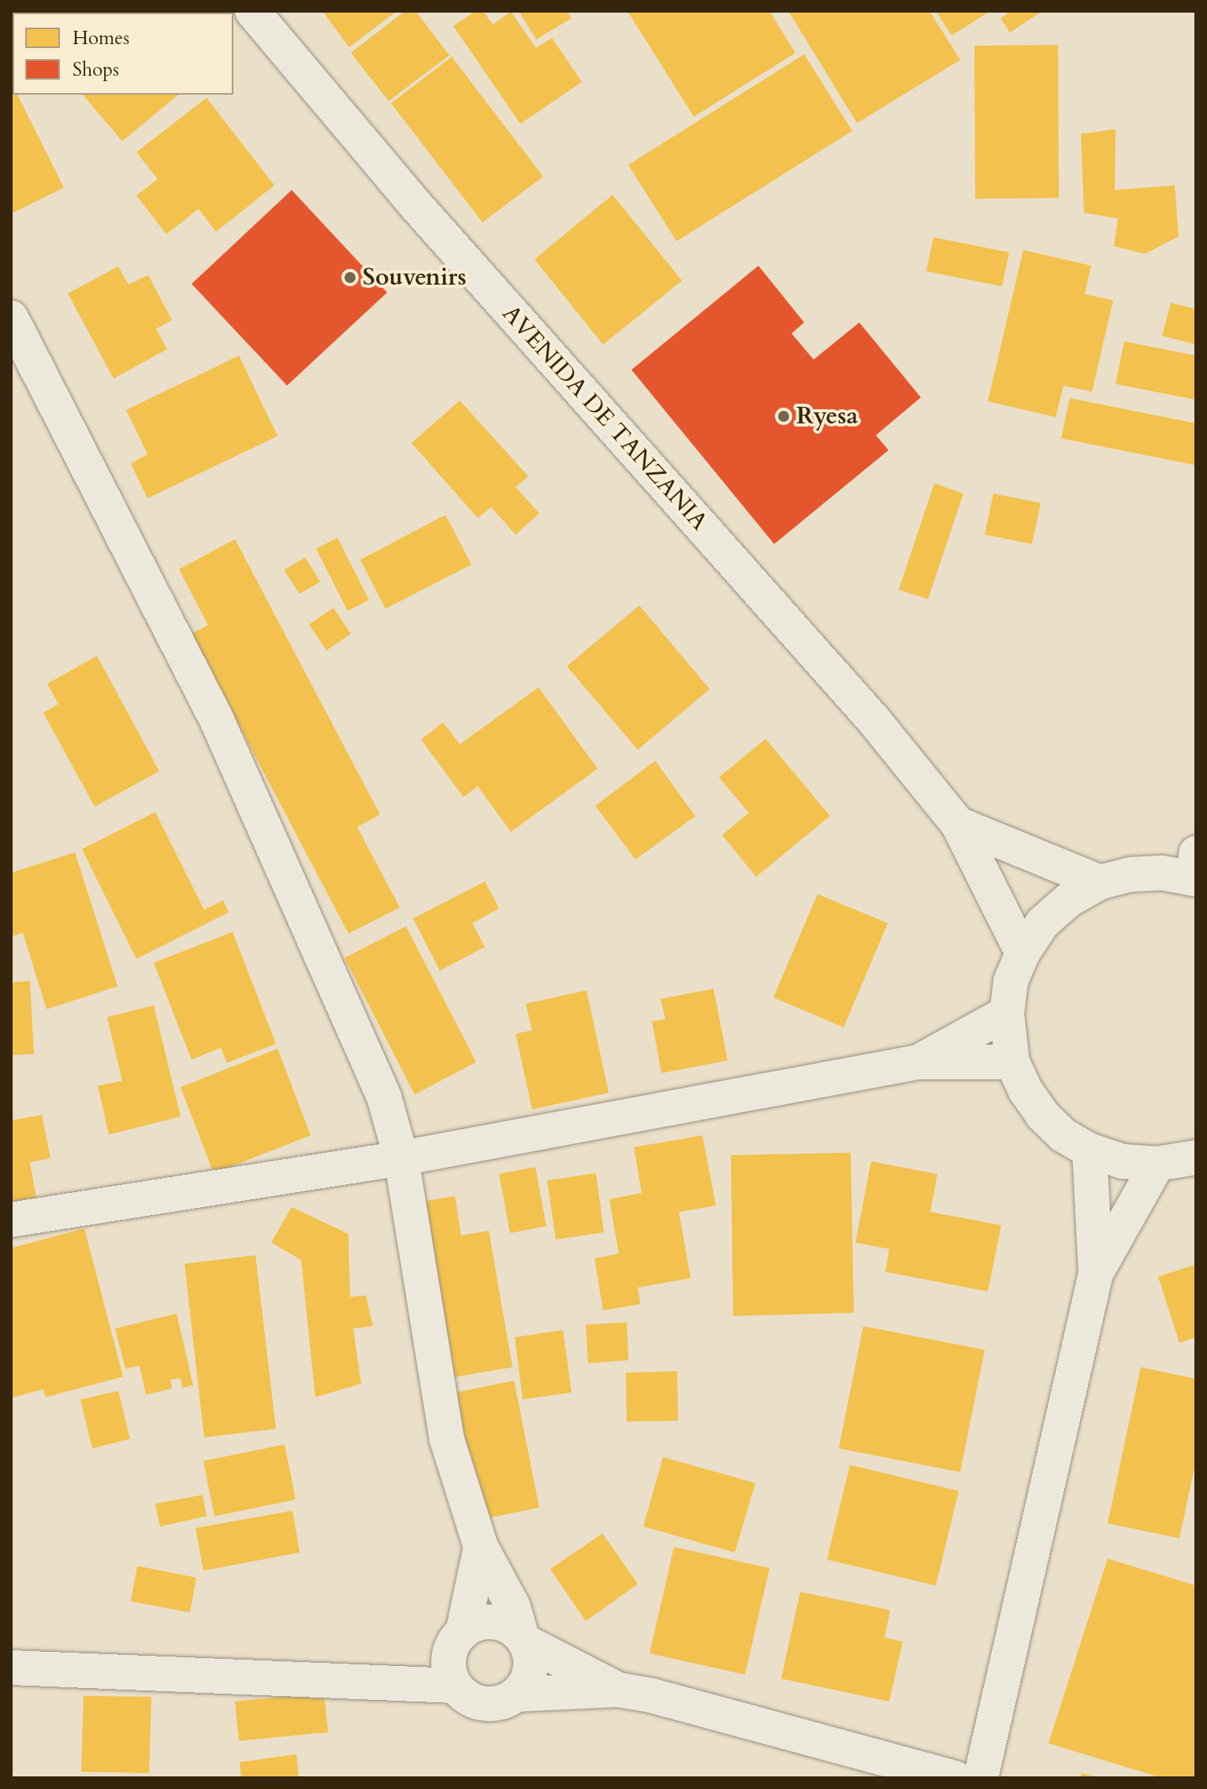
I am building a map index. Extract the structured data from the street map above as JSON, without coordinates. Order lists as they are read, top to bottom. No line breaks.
{"streets":{"street":["AVENIDA DE TANZANIA"]},"places":["Souvenirs","Ryesa"],"legend":["Homes","Shops"]}
